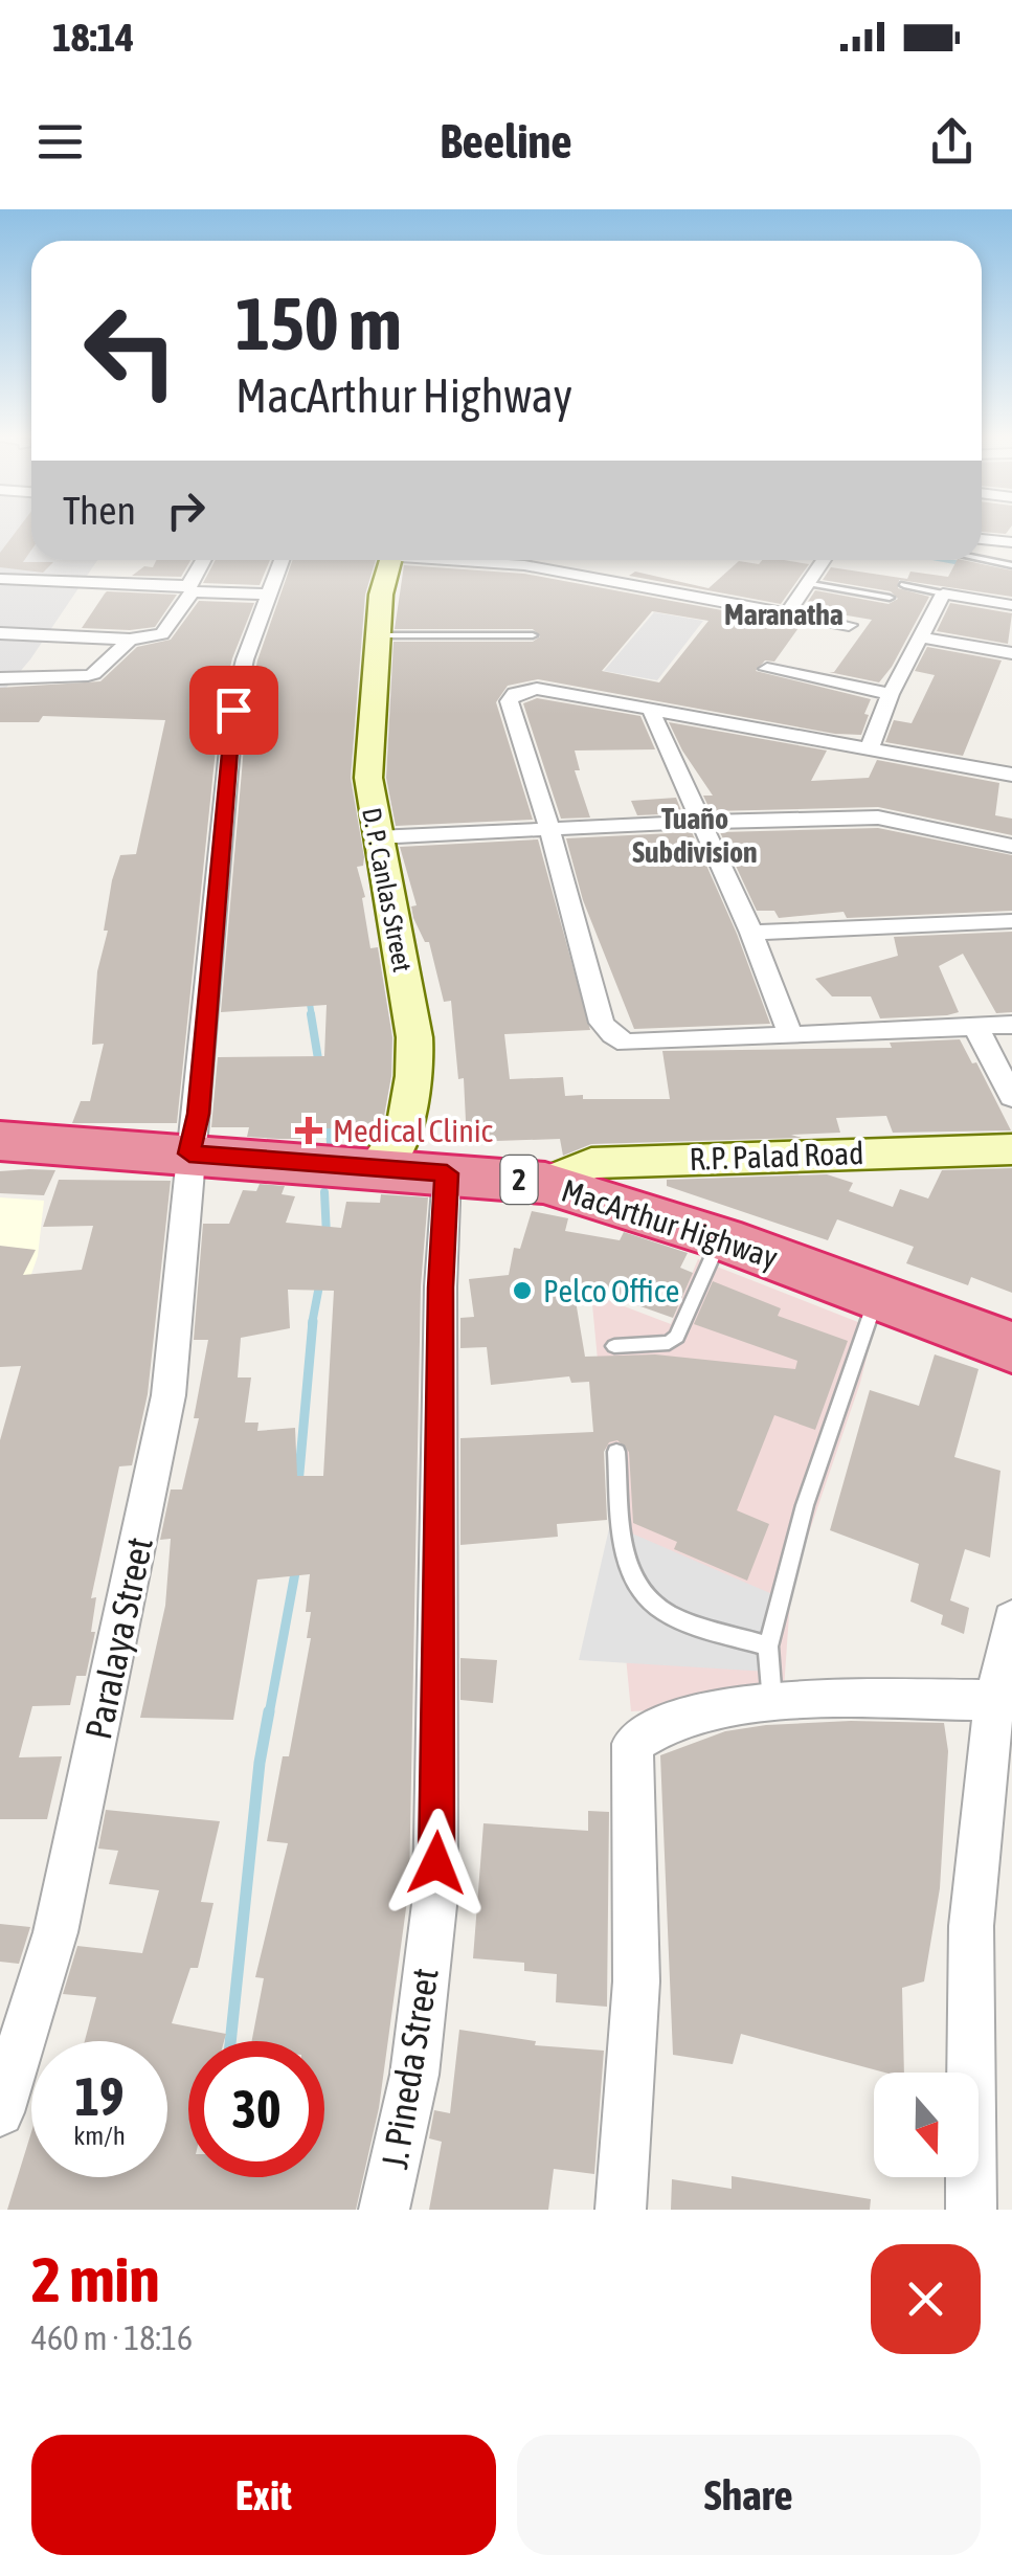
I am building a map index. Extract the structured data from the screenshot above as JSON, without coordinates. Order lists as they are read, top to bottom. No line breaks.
{"streets":{"highway":["2","MacArthur Highway"],"main road":["D. P. Canlas Street","R.P. Palad Road"],"street":["Paralaya Street","J. Pineda Street"]},"crossings":[["D. P. Canlas Street","MacArthur Highway"],["D. P. Canlas Street","J. Pineda Street"],["R.P. Palad Road","MacArthur Highway"],["MacArthur Highway","Paralaya Street"],["MacArthur Highway","J. Pineda Street"]],"districts":["Maranatha","Tuaño Subdivision"],"places":{"health":["Medical Clinic"],"other":["Pelco Office"]},"north":"bottom","page":{"status":"18:14","header":"Beeline","turn":["150 m","MacArthur Highway"],"then":"Then","speed":"19 km/h","limit":"30","heading":["2 min","460 m · 18:16"],"buttons":["Exit","Share"]}}
